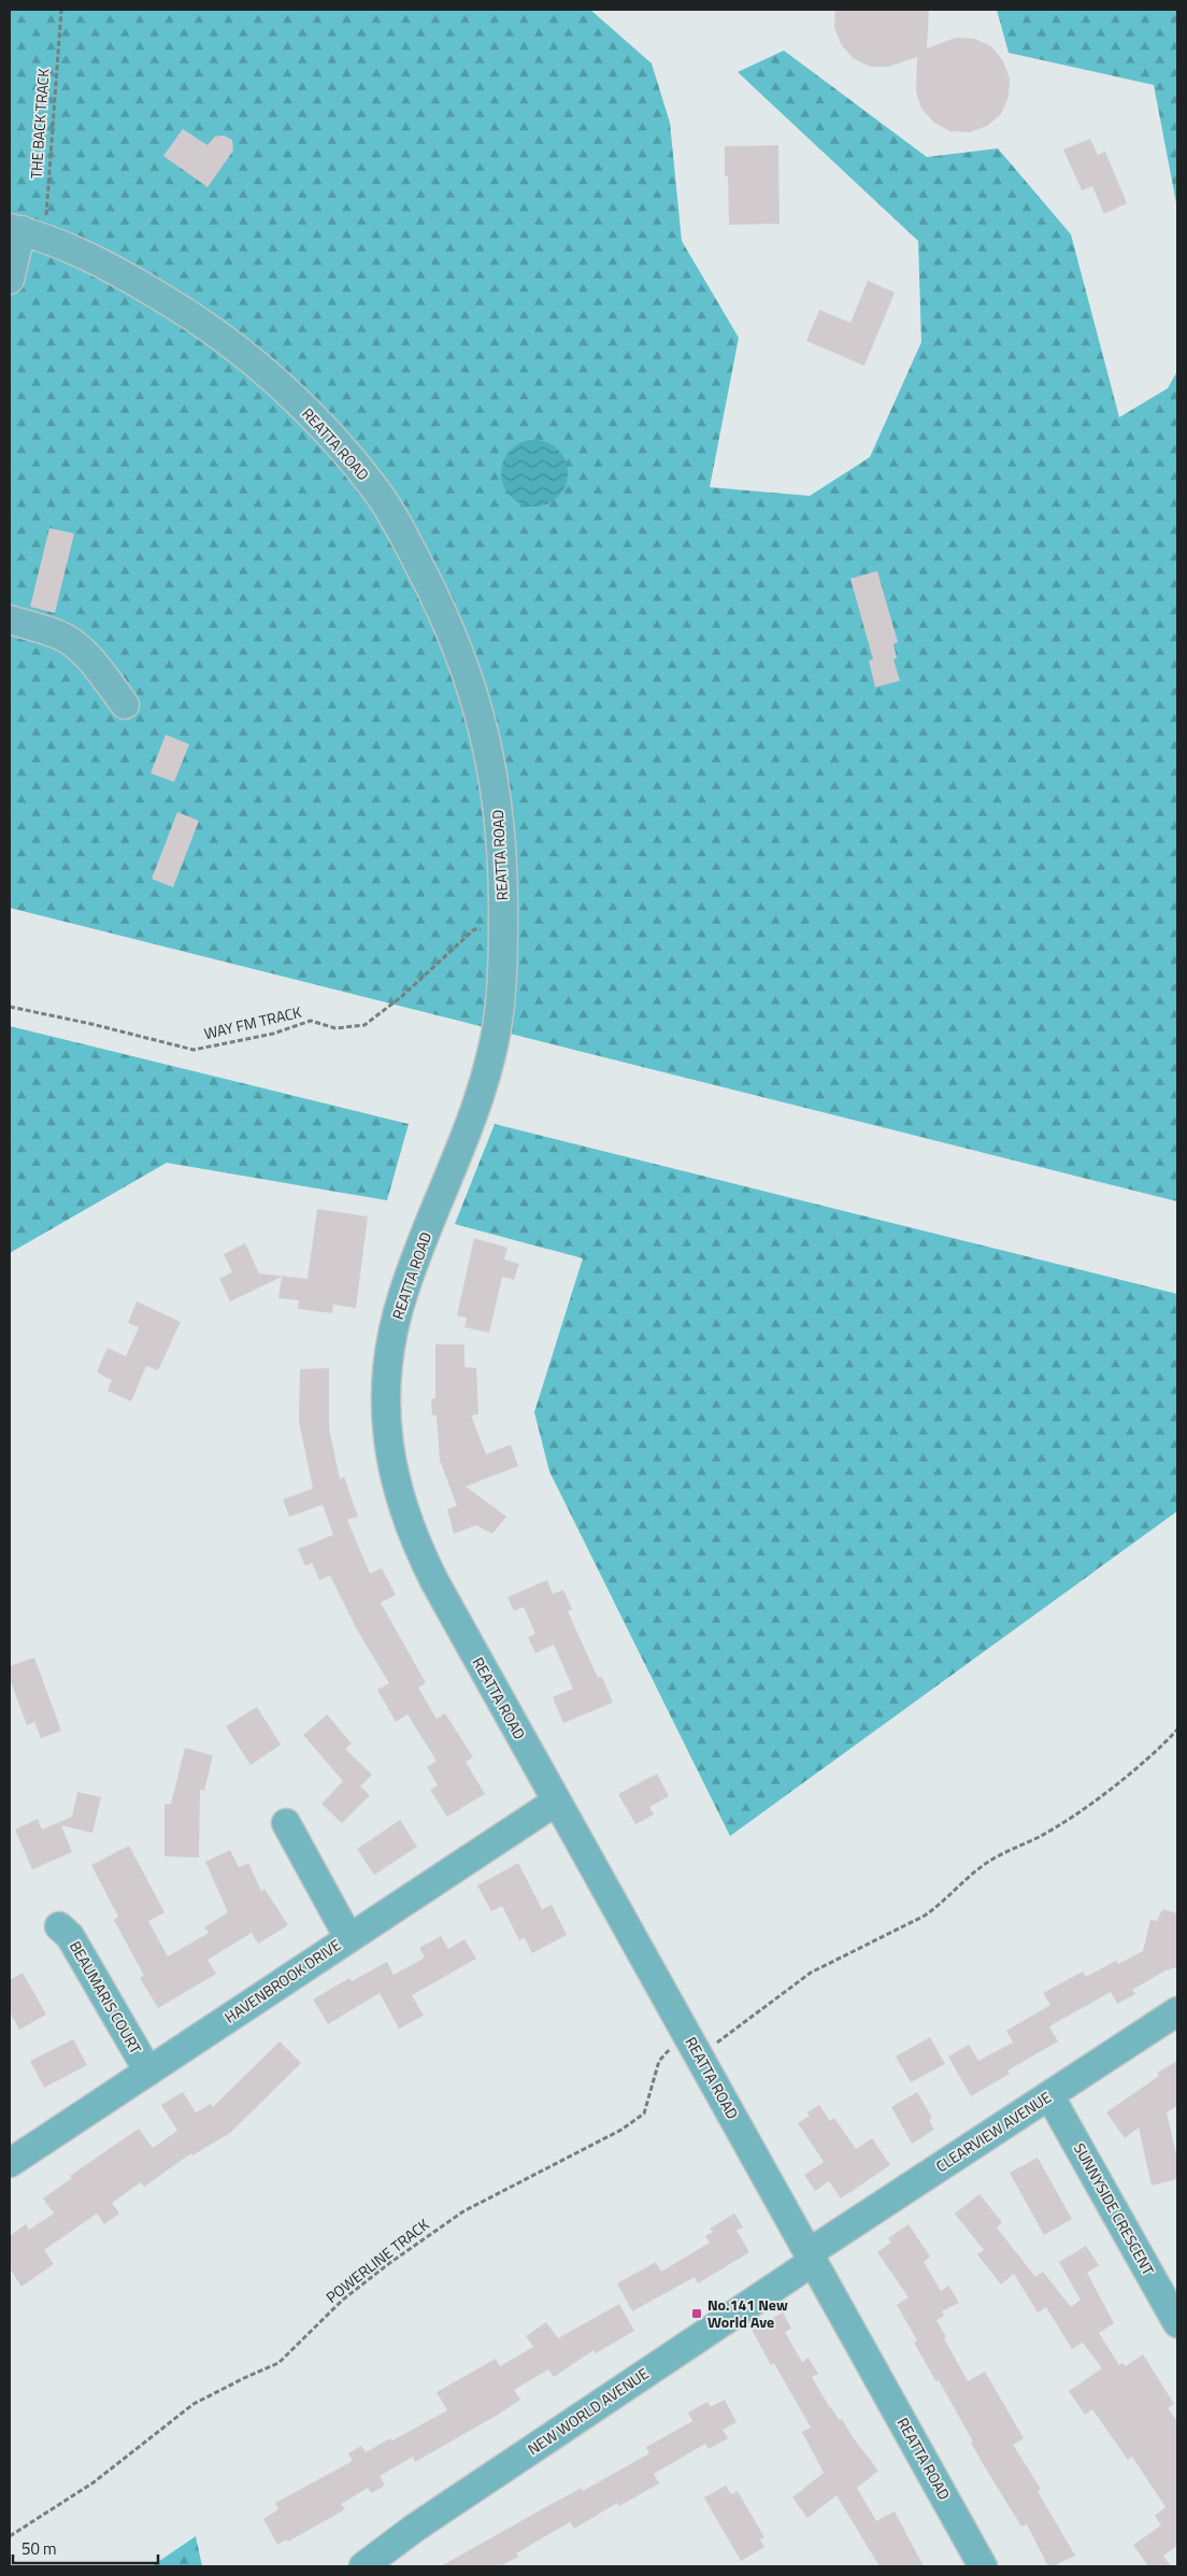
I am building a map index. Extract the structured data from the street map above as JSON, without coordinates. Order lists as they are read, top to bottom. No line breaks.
{"streets":{"street":["REATTA ROAD","HAVENBROOK DRIVE","BEAUMARIS COURT","CLEARVIEW AVENUE","SUNNYSIDE CRESCENT","NEW WORLD AVENUE"],"path":["THE BACK TRACK","WAY FM TRACK","POWERLINE TRACK"]},"crossings":[["THE BACK TRACK","REATTA ROAD"],["REATTA ROAD","WAY FM TRACK"],["REATTA ROAD","HAVENBROOK DRIVE"],["REATTA ROAD","CLEARVIEW AVENUE"],["REATTA ROAD","POWERLINE TRACK"],["REATTA ROAD","NEW WORLD AVENUE"],["HAVENBROOK DRIVE","BEAUMARIS COURT"],["CLEARVIEW AVENUE","SUNNYSIDE CRESCENT"],["CLEARVIEW AVENUE","NEW WORLD AVENUE"]],"places":{"transit":["No.141 New World Ave"]},"scale_bar":"50 m"}
